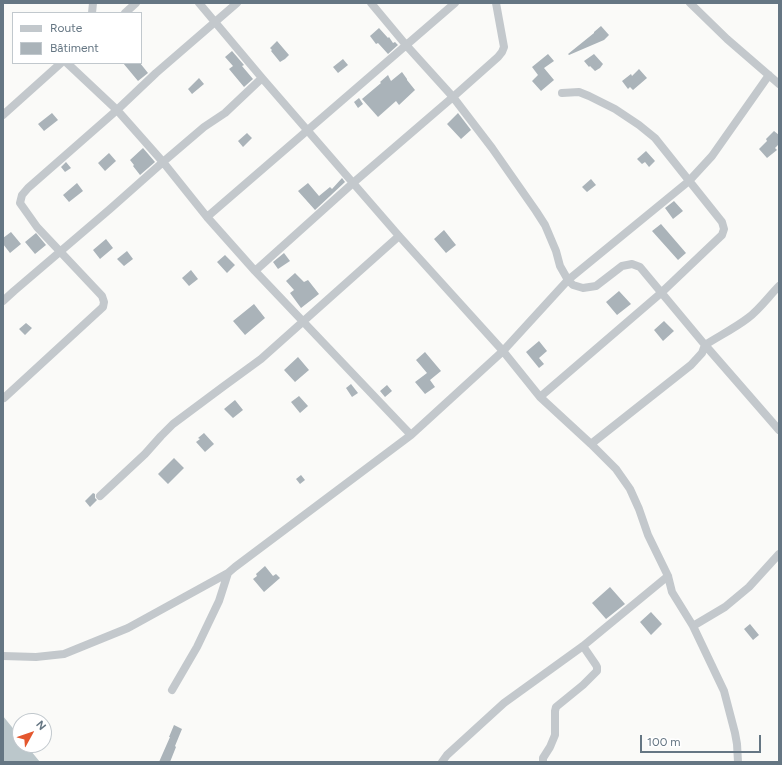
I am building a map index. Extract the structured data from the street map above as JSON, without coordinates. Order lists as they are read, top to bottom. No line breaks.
{"legend":["Route","Bâtiment"],"scale_bar":"100 m","north":"top right"}
